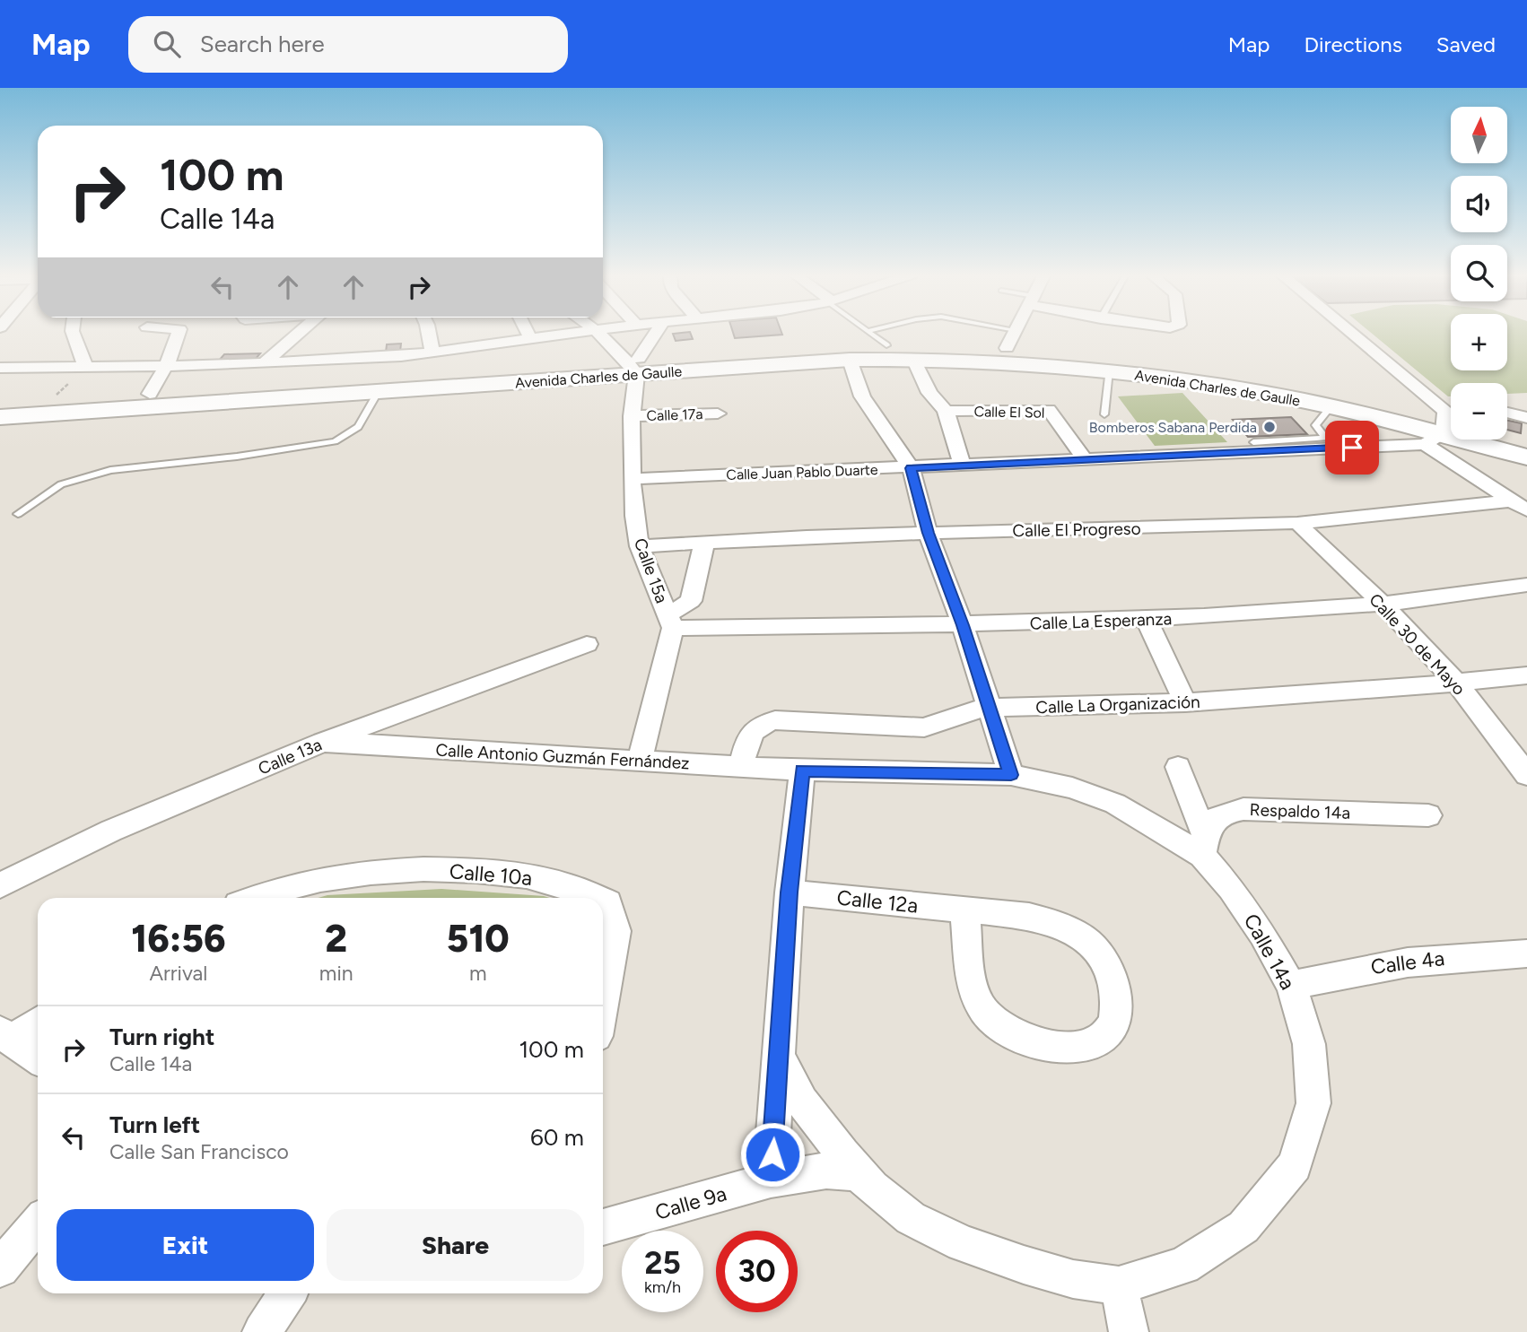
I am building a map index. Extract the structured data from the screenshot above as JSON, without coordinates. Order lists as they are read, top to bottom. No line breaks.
{"streets":{"main road":["Avenida Charles de Gaulle"],"street":["Calle El Sol","Calle 17a","Calle Juan Pablo Duarte","Calle El Progreso","Calle 15a","Calle La Esperanza","Calle 30 de Mayo","Calle La Organización","Calle 13a","Calle Antonio Guzmán Fernández","Respaldo 14a","Calle 10a","Calle 12a","Calle 14a","Calle 4a","Calle 9a"]},"crossings":[["Avenida Charles de Gaulle","Calle Juan Pablo Duarte"],["Avenida Charles de Gaulle","Calle 15a"],["Calle El Sol","Calle Juan Pablo Duarte"],["Calle 17a","Calle 15a"],["Calle Juan Pablo Duarte","Calle 15a"],["Calle El Progreso","Calle 15a"],["Calle El Progreso","Calle 30 de Mayo"],["Calle 15a","Calle La Esperanza"],["Calle La Esperanza","Calle 30 de Mayo"],["Calle 30 de Mayo","Calle La Organización"],["Calle La Organización","Calle Antonio Guzmán Fernández"],["Calle 13a","Calle Antonio Guzmán Fernández"],["Calle Antonio Guzmán Fernández","Calle 14a"],["Respaldo 14a","Calle 14a"],["Calle 14a","Calle 4a"],["Calle 14a","Calle 9a"]],"places":["Bomberos Sabana Perdida"],"north":"top","page":{"header":"Map","search":"Search here","nav":["Map","Directions","Saved"],"map_buttons":["+","−"],"turn":["100 m","Calle 14a"],"eta":["16:56","Arrival","2","min","510","m"],"list":[{"name":"Turn right","note":"Calle 14a","value":"100 m"},{"name":"Turn left","note":"Calle San Francisco","value":"60 m"}],"buttons":["Exit","Share"],"speed":"25 km/h","limit":"30"}}
